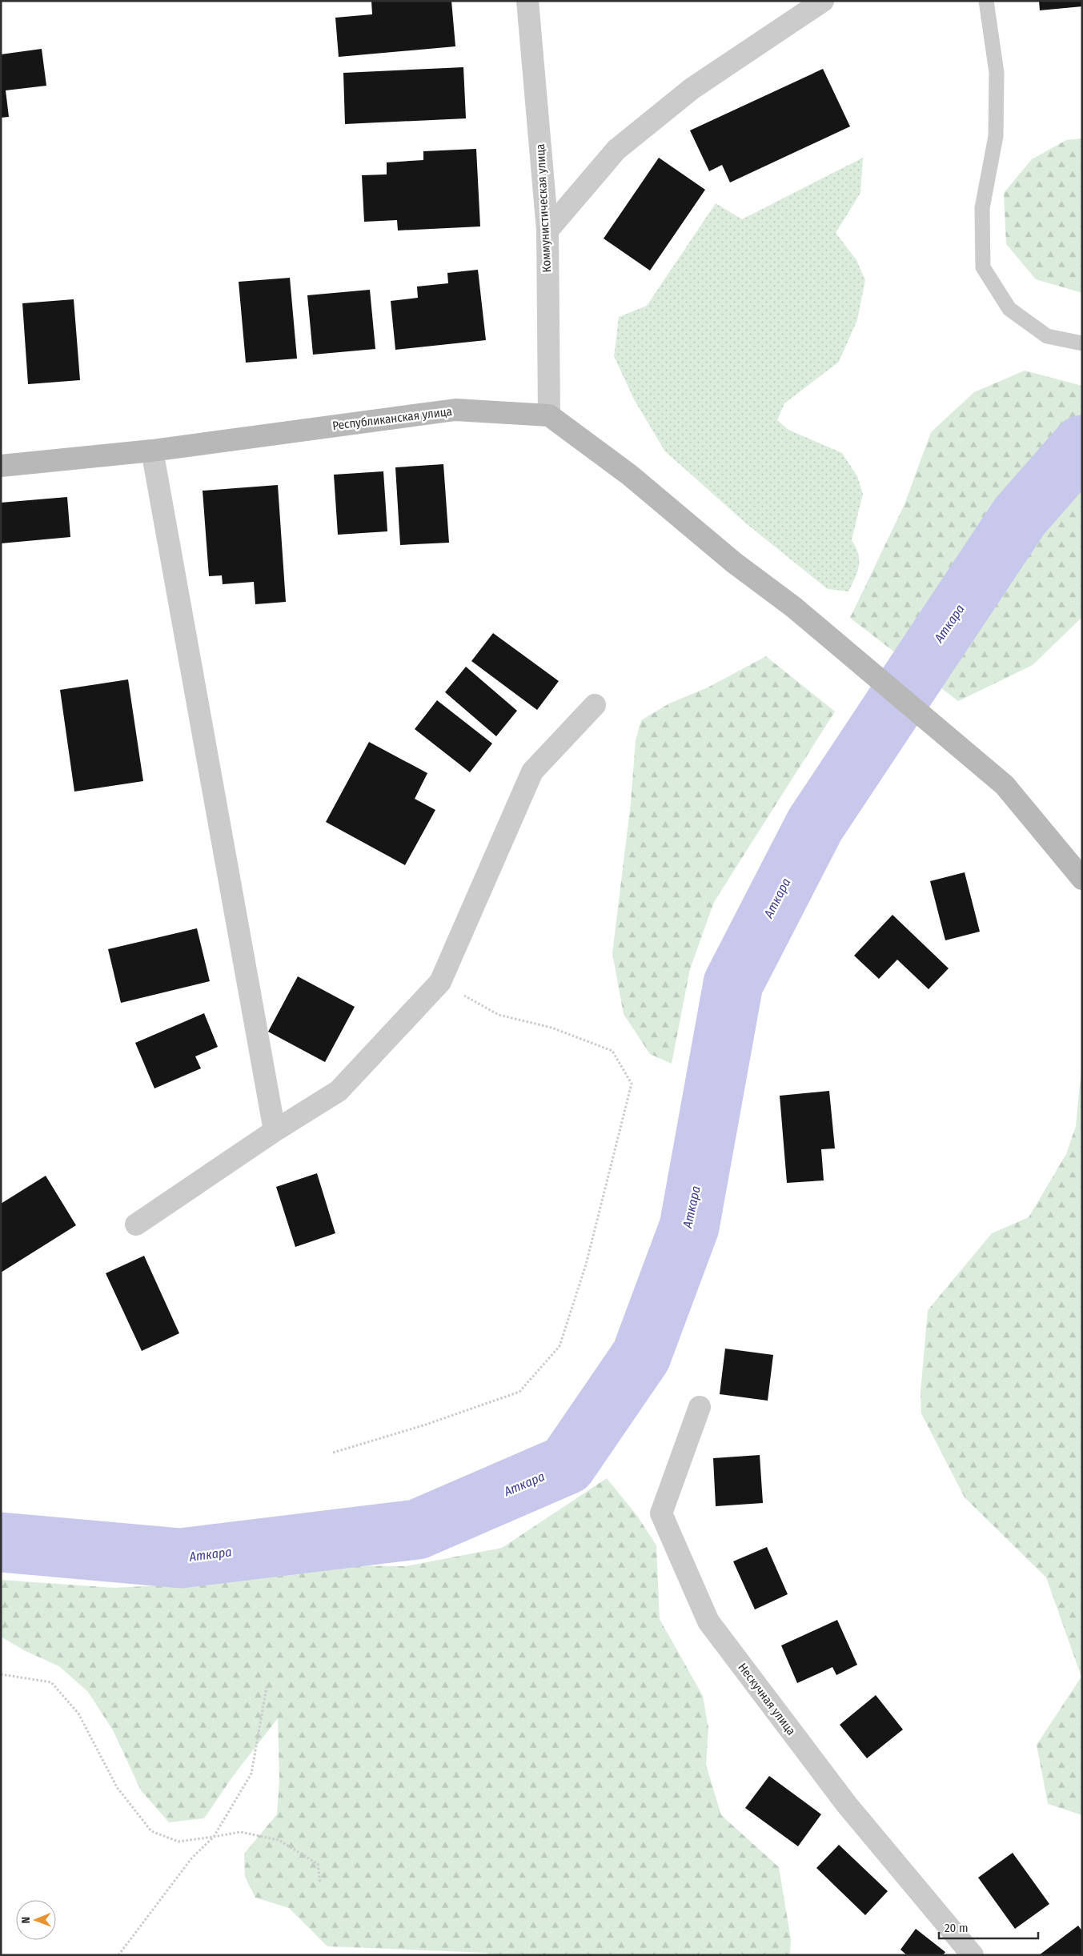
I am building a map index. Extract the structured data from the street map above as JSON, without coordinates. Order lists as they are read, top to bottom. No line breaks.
{"streets":{"street":["Коммунистическая улица","Республиканская улица","Нескучная улица"]},"crossings":[["Коммунистическая улица","Республиканская улица"]],"water":["Аткара"],"scale_bar":"20 m","north":"left"}
